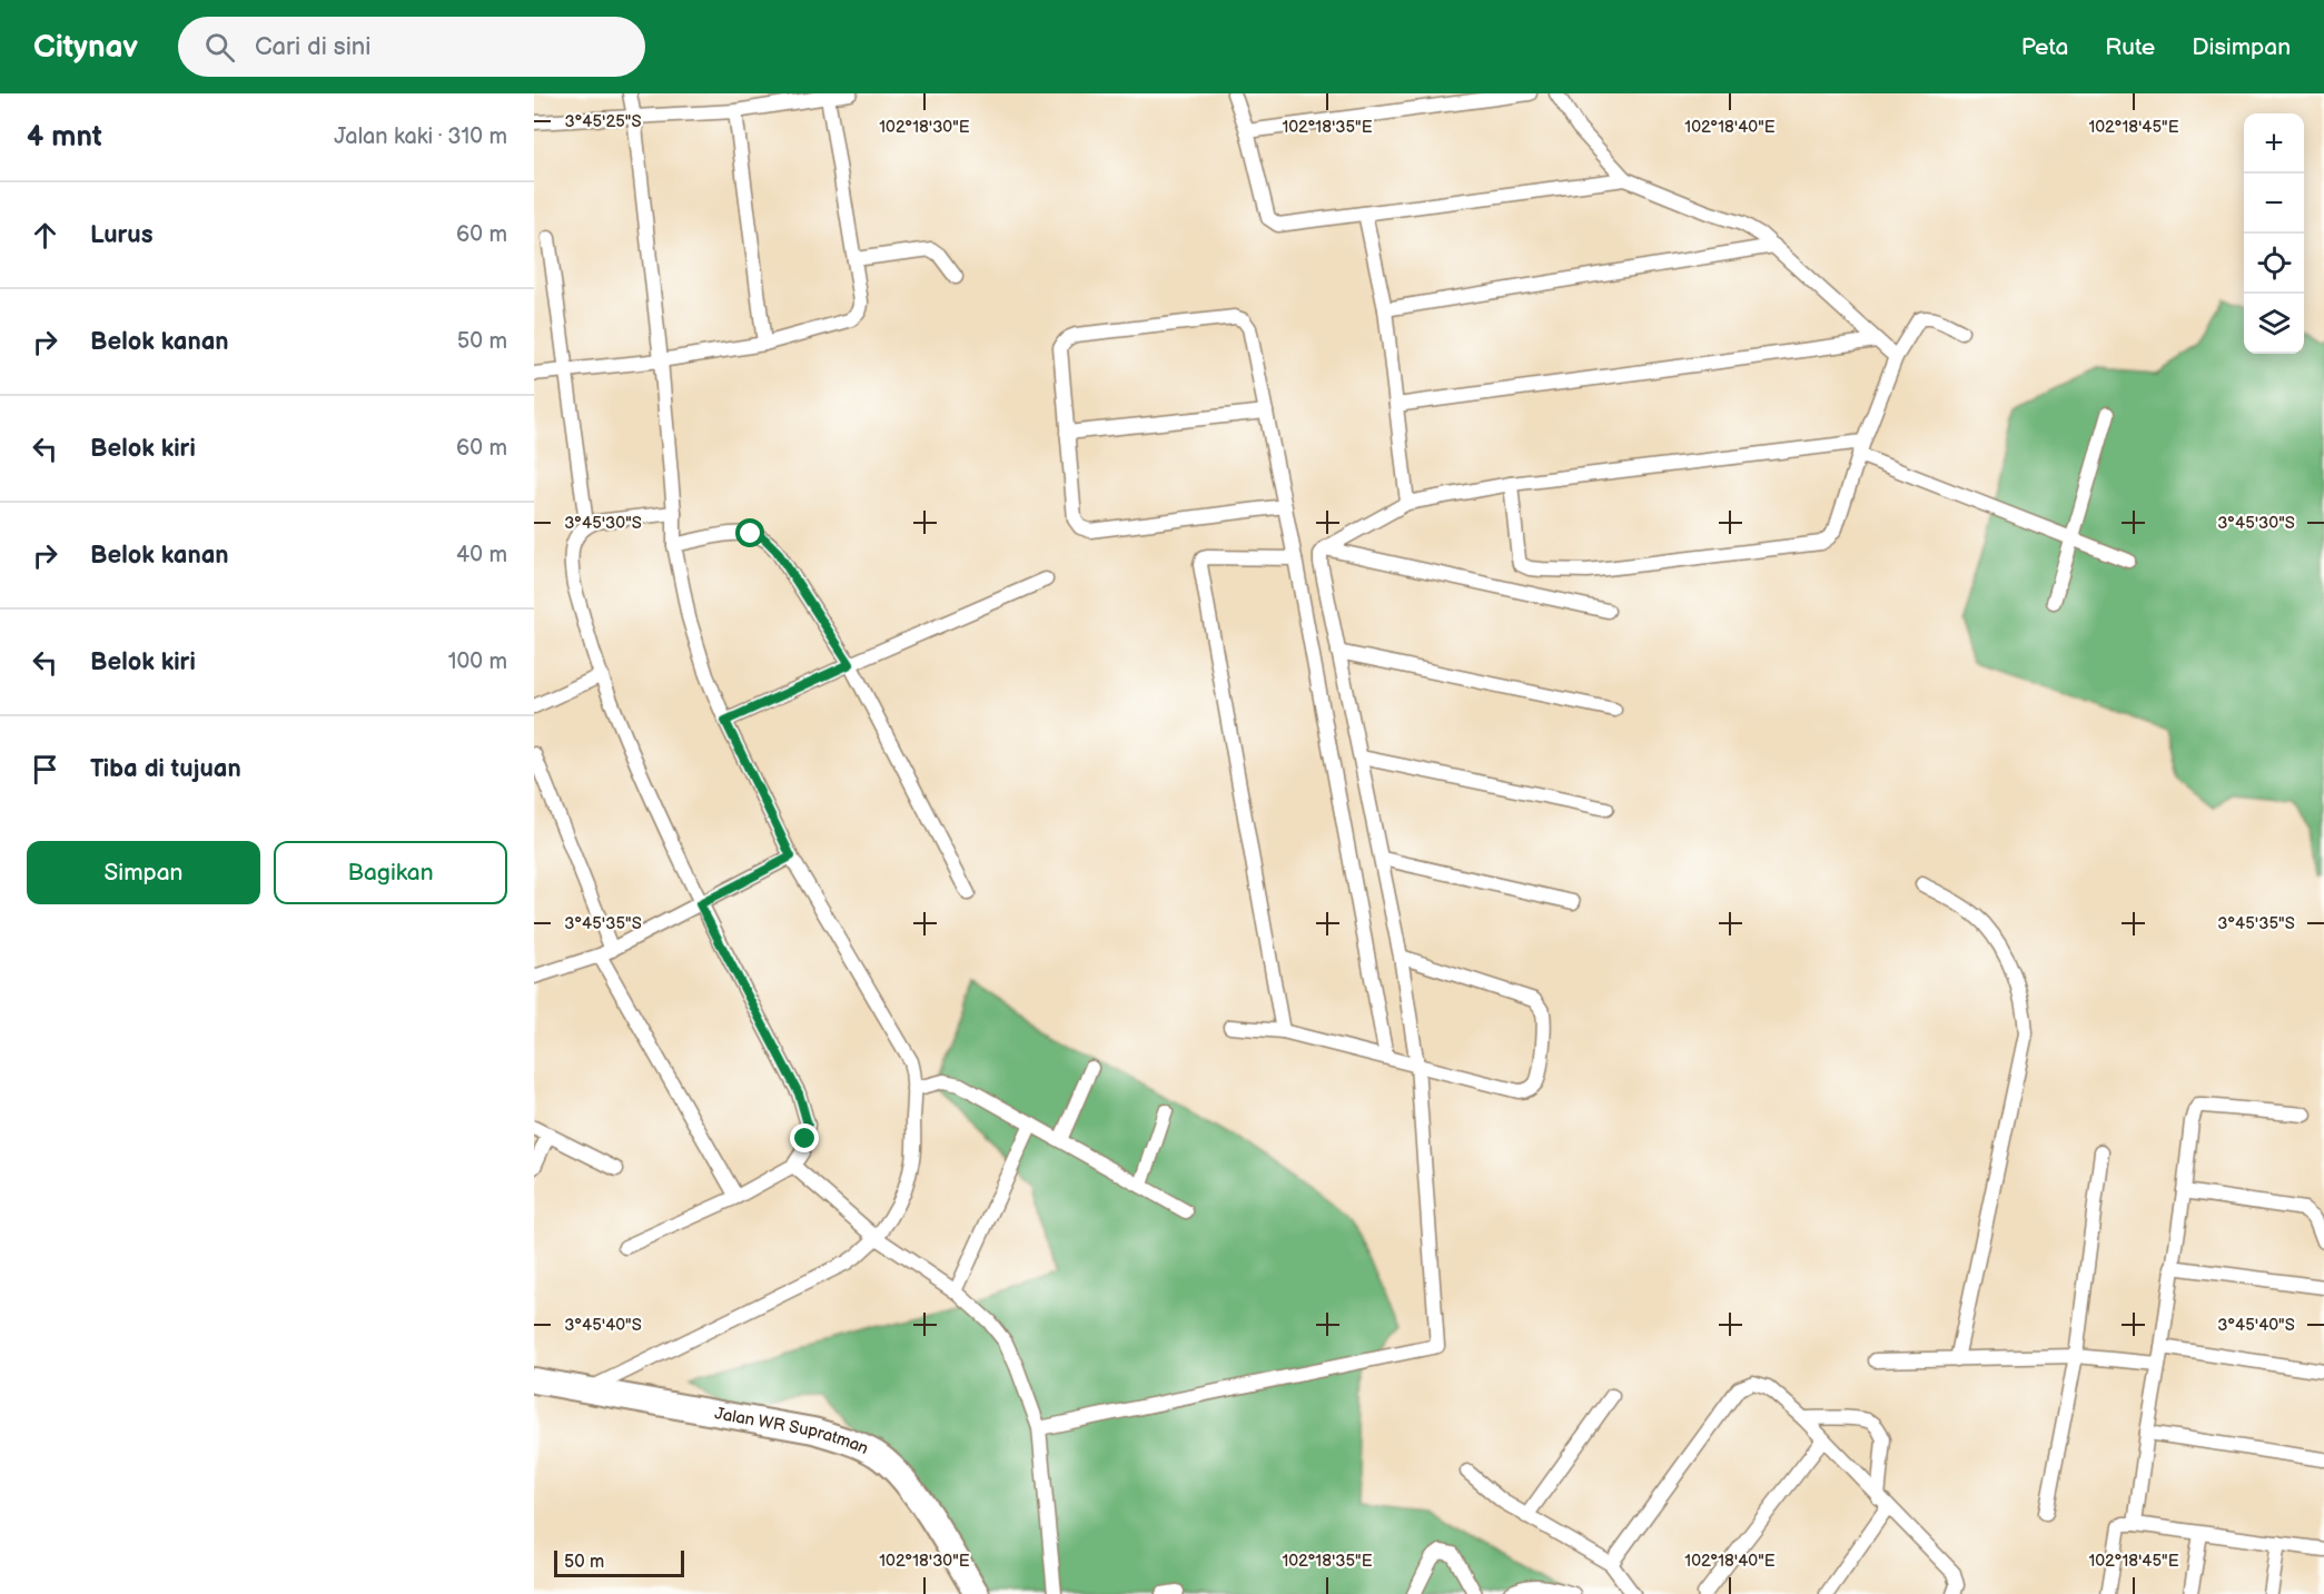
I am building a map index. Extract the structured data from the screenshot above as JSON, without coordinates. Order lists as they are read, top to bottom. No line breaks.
{"streets":{"highway":["Jalan WR Supratman"]},"scale_bar":"50 m","page":{"header":"Citynav","search":"Cari di sini","nav":["Peta","Rute","Disimpan"],"heading":["4 mnt","Jalan kaki · 310 m"],"map_buttons":["+","−"],"list":[["Lurus","60 m"],["Belok kanan","50 m"],["Belok kiri","60 m"],["Belok kanan","40 m"],["Belok kiri","100 m"],"Tiba di tujuan"],"buttons":["Simpan","Bagikan"],"scale":"50 m"},"coordinates":["3°45'25\"S","102°18'30\"E","102°18'35\"E","102°18'40\"E","102°18'45\"E","3°45'30\"S","3°45'35\"S","3°45'40\"S"]}
